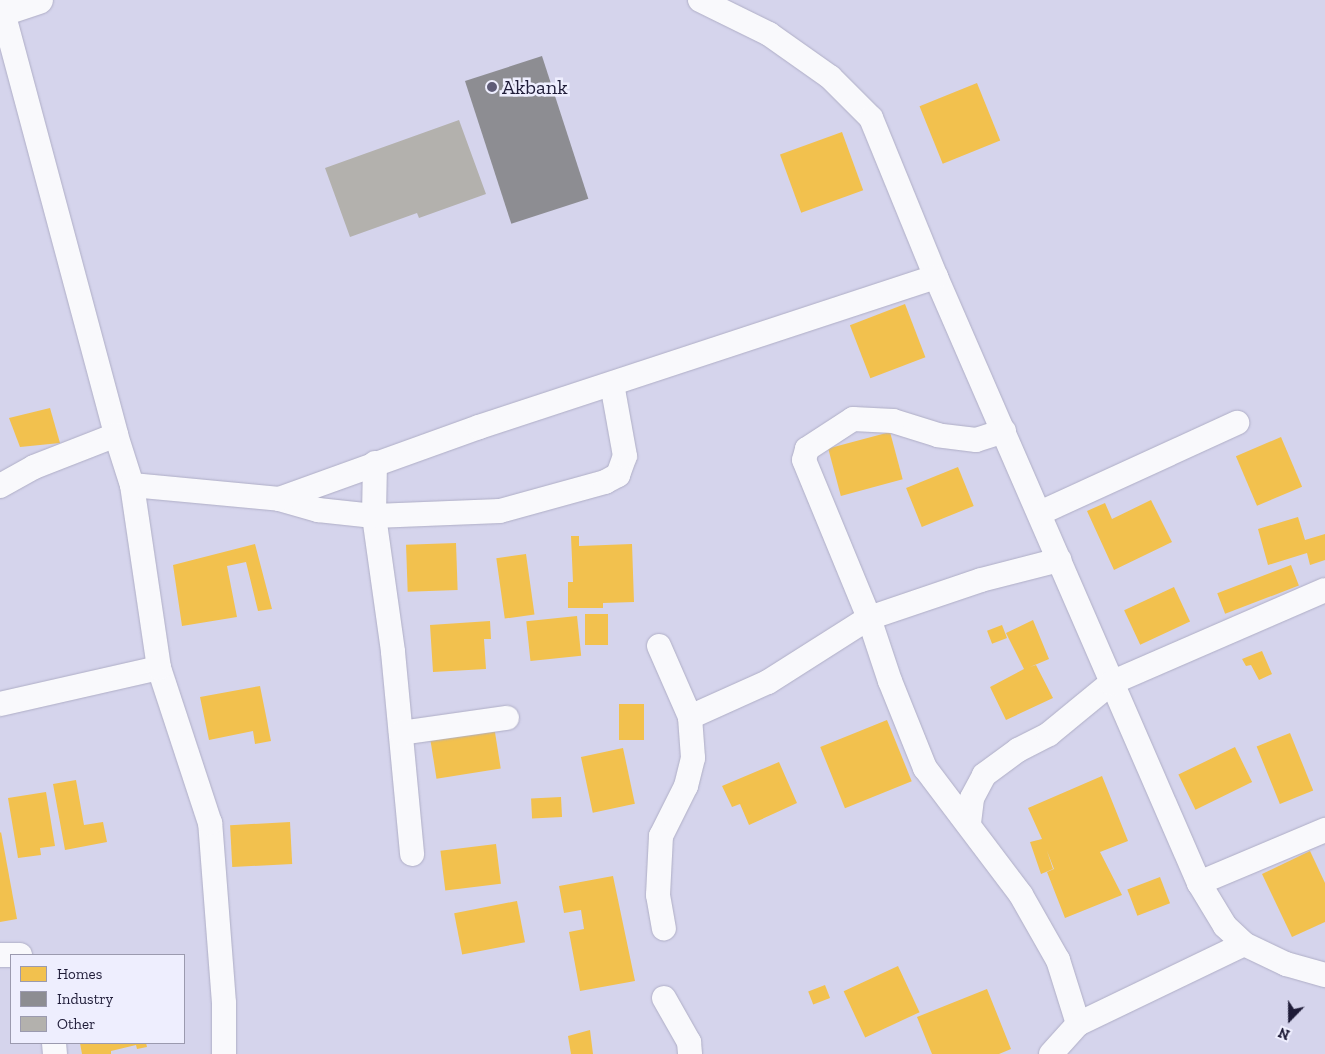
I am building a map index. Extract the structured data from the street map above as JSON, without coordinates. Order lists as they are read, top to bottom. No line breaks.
{"places":["Akbank"],"legend":["Homes","Industry","Other"],"north":"bottom"}
